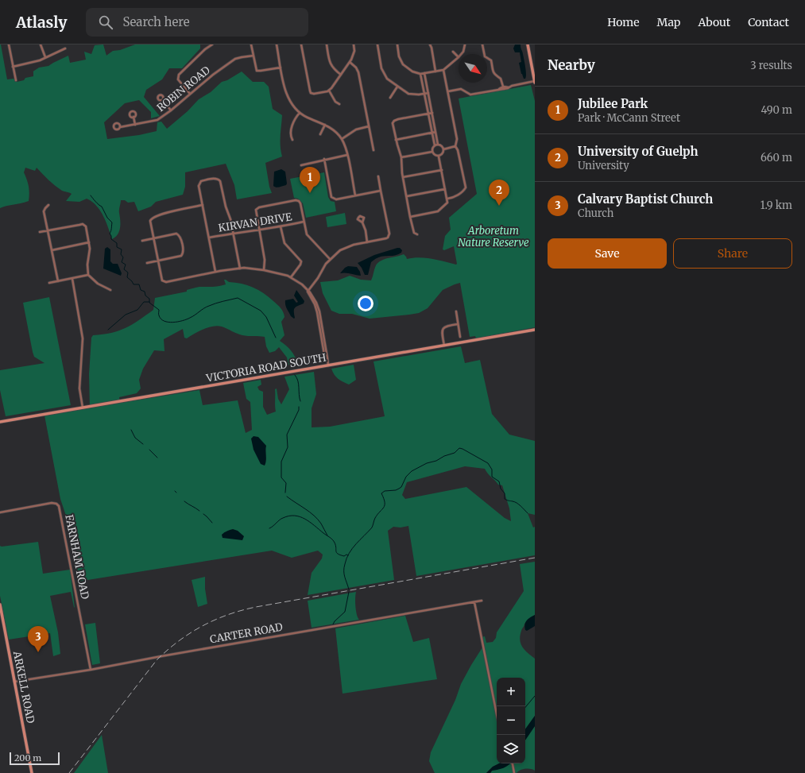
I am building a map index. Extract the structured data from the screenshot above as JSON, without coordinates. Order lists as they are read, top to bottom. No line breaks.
{"streets":{"main road":["VICTORIA ROAD SOUTH","ARKELL ROAD"],"street":["ROBIN ROAD","KIRVAN DRIVE","FARNHAM ROAD","CARTER ROAD"]},"crossings":[["FARNHAM ROAD","CARTER ROAD"],["CARTER ROAD","ARKELL ROAD"]],"parks":["Arboretum Nature Reserve"],"scale_bar":"200 m","north":"bottom right","page":{"header":"Atlasly","search":"Search here","nav":["Home","Map","About","Contact"],"heading":["Nearby","3 results"],"list":[{"mark":"1","name":"Jubilee Park","note":"Park · McCann Street","value":"490 m"},{"mark":"2","name":"University of Guelph","note":"University","value":"660 m"},{"mark":"3","name":"Calvary Baptist Church","note":"Church","value":"1.9 km"}],"pins":["1","2","3"],"buttons":["Save","Share"],"map_buttons":["+","−"],"scale":"200 m"}}
